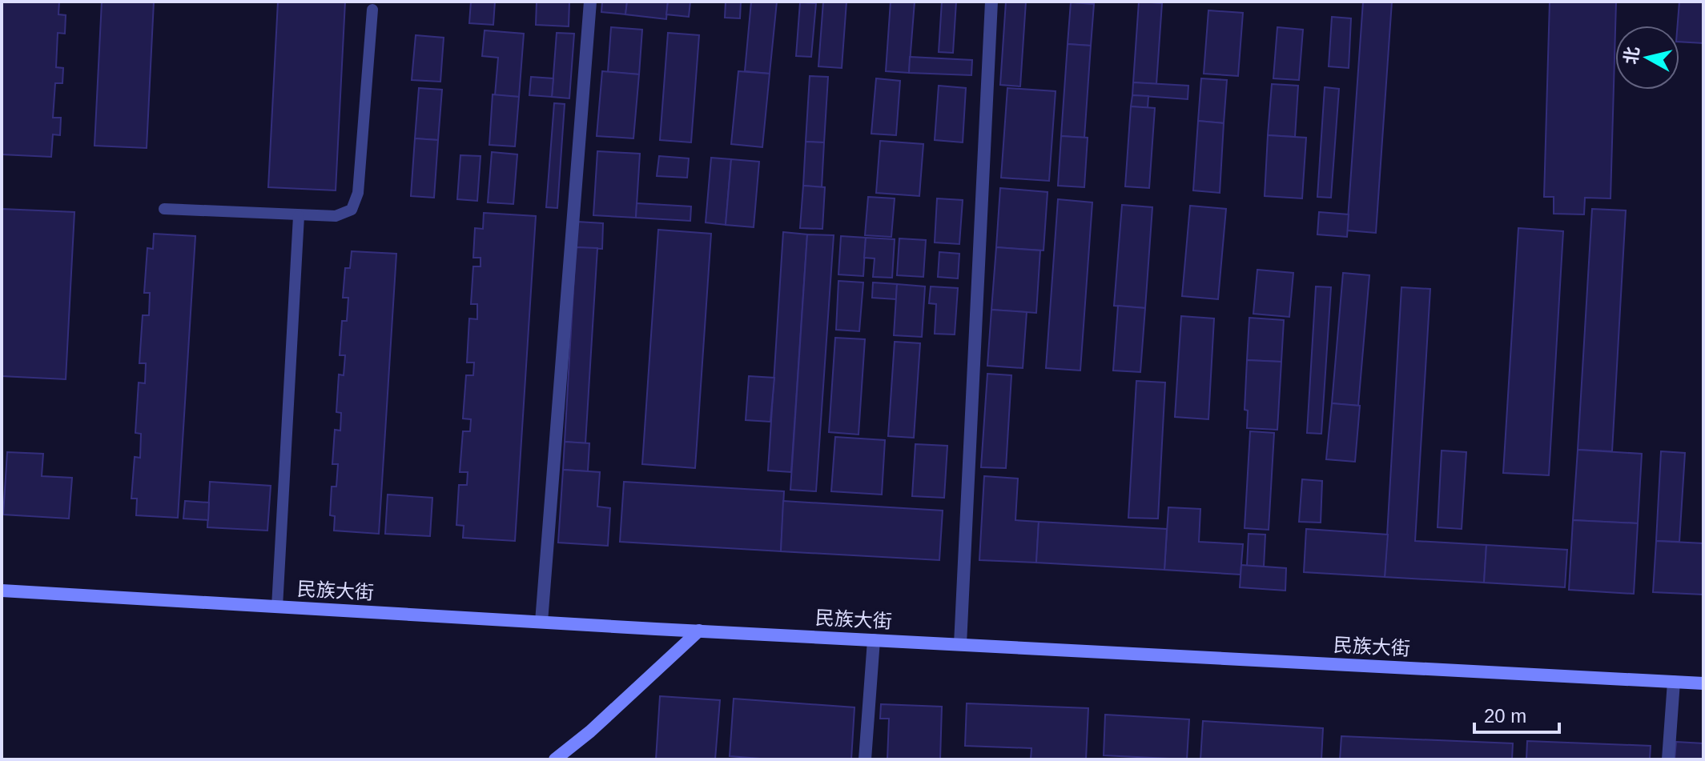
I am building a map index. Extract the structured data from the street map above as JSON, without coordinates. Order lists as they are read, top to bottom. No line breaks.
{"streets":{"main road":["民族大街"]},"scale_bar":"20 m","north":"left"}
